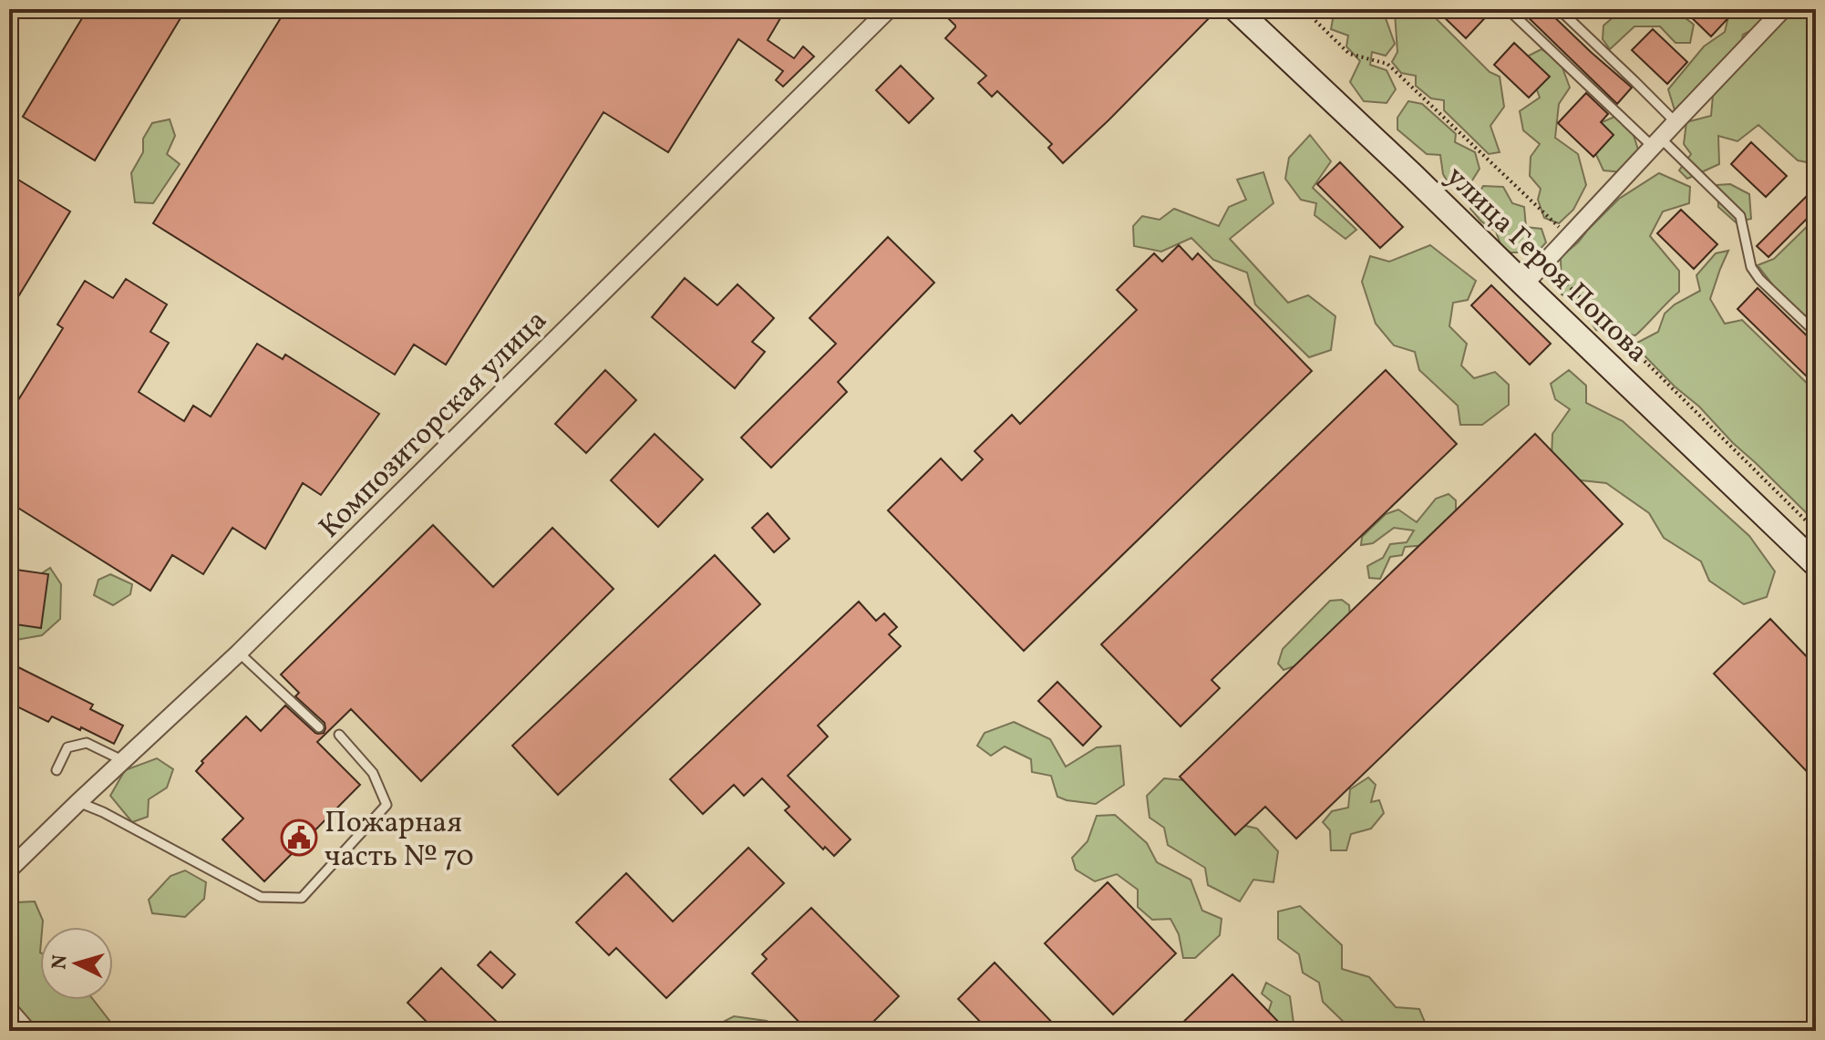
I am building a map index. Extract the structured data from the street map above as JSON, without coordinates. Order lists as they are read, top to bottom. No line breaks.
{"streets":{"street":["улица Героя Попова","Композиторская улица"]},"places":{"public building":["Пожарная часть № 70"]},"north":"left"}
